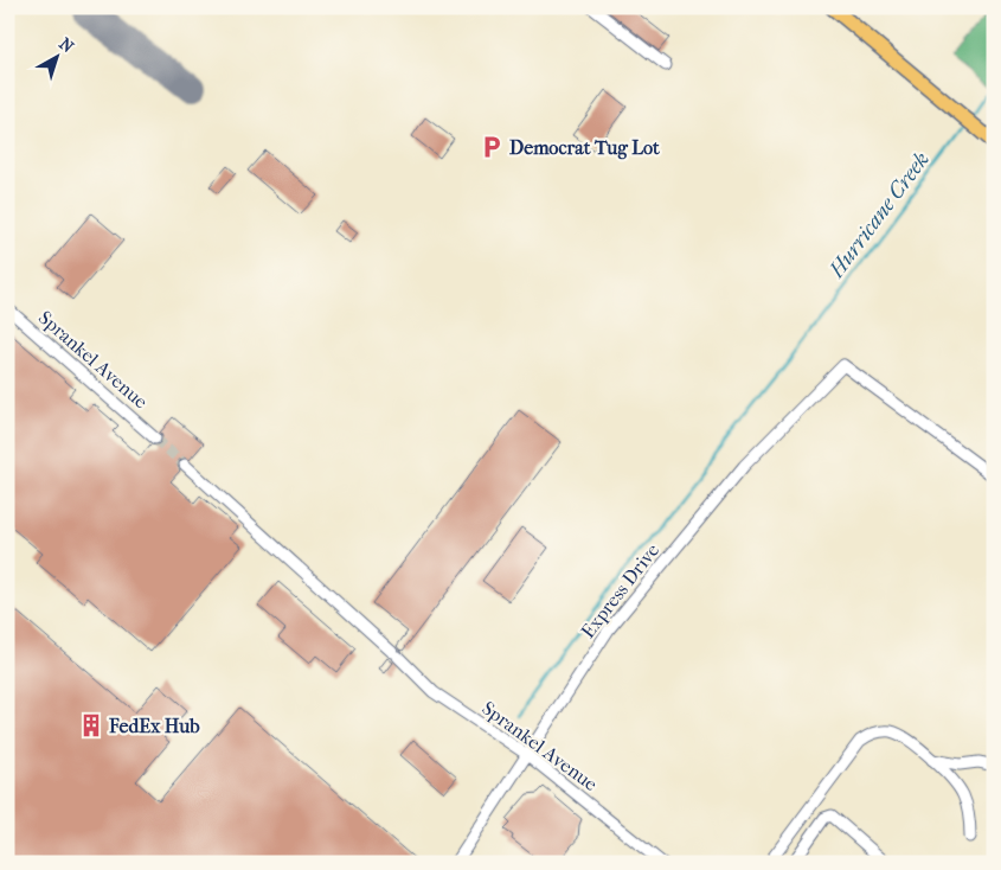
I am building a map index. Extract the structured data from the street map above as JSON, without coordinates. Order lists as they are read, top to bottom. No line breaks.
{"streets":{"street":["Sprankel Avenue","Express Drive"]},"crossings":[["Sprankel Avenue","Express Drive"]],"water":["Hurricane Creek"],"places":{"parking":["Democrat Tug Lot"],"building":["FedEx Hub"]},"north":"top right"}
